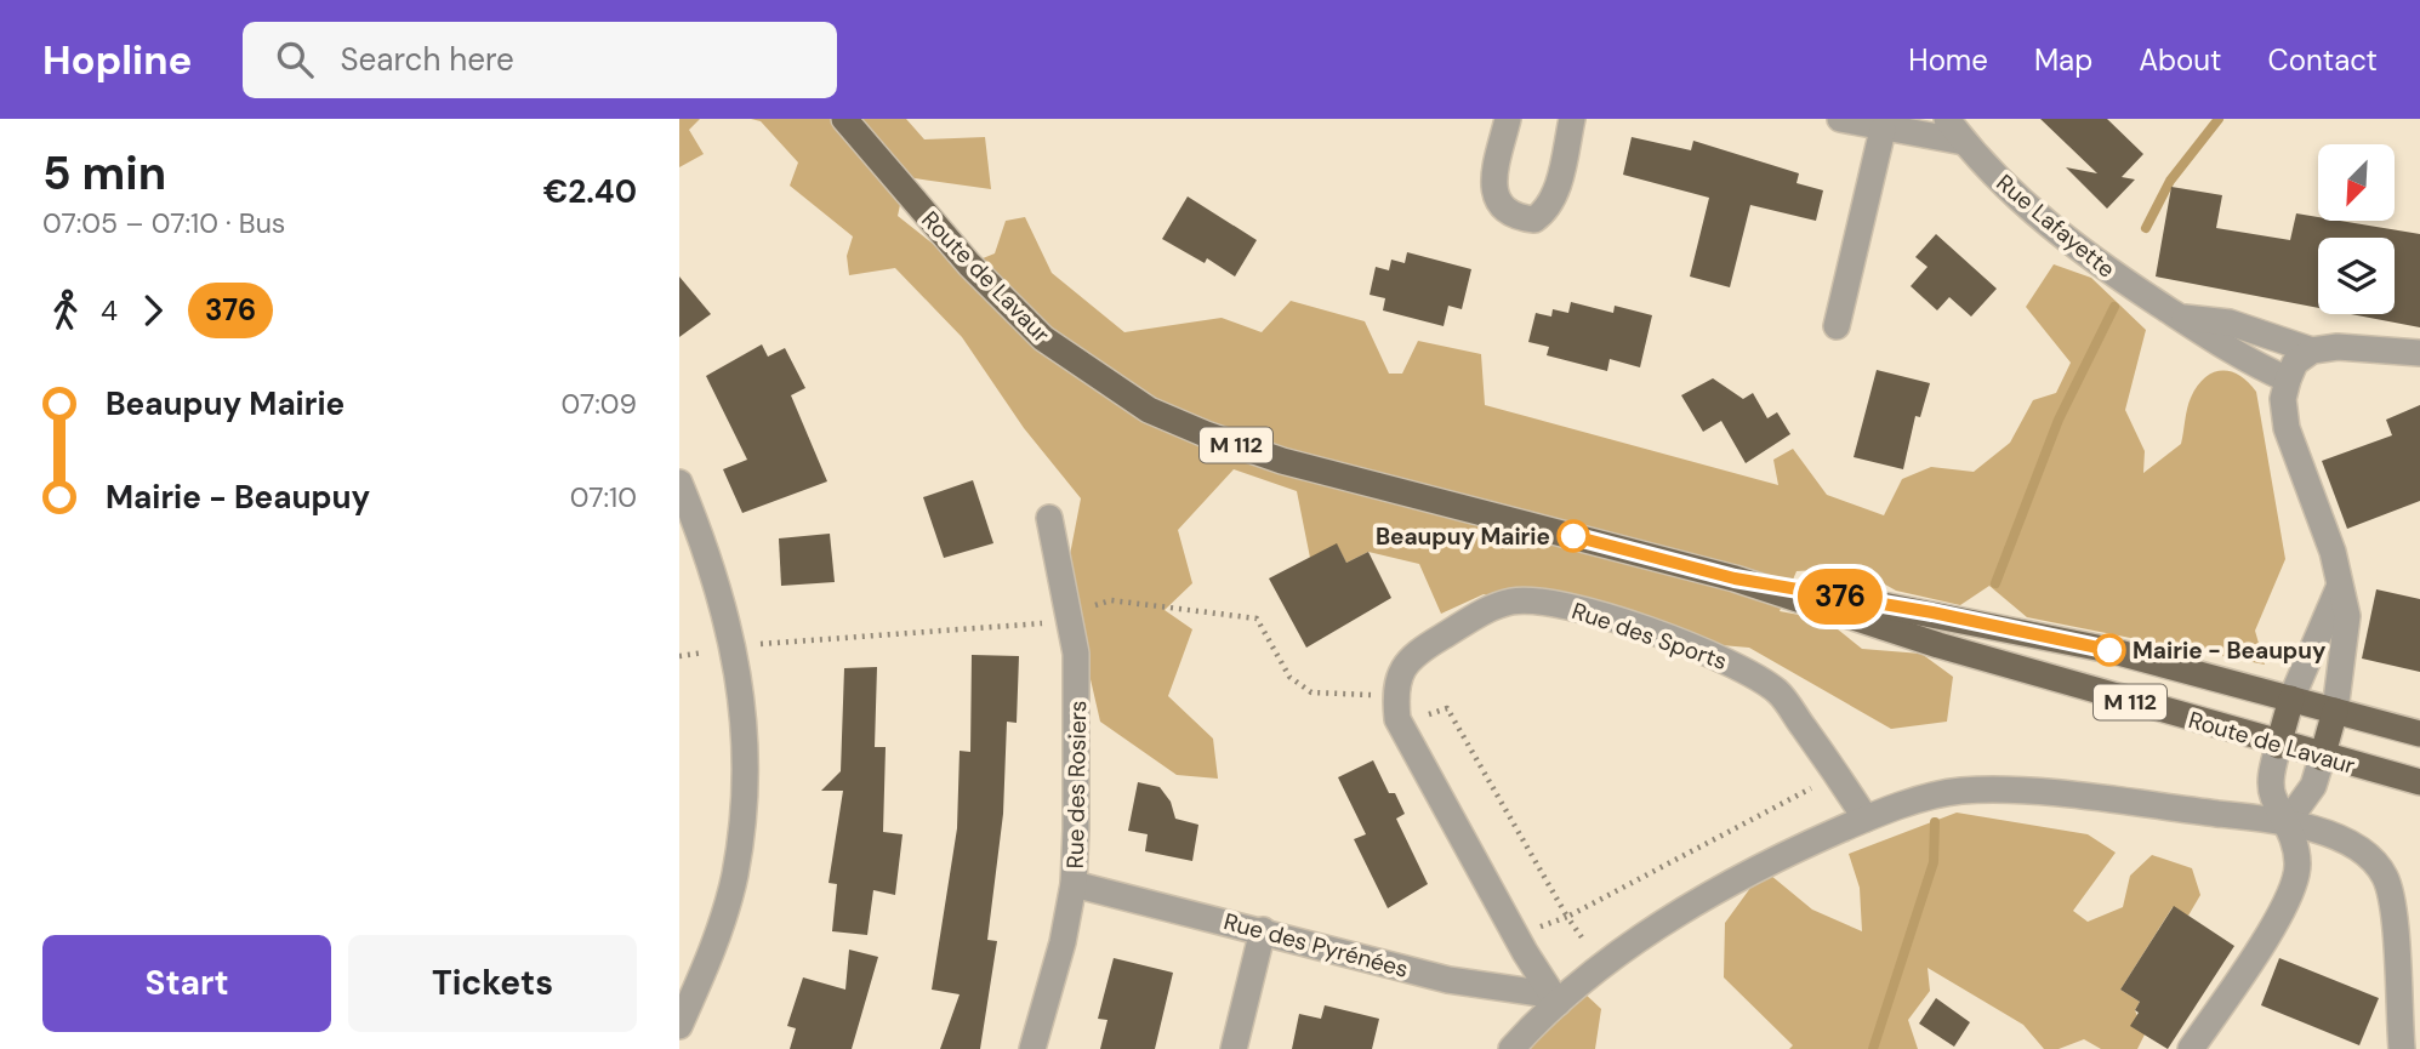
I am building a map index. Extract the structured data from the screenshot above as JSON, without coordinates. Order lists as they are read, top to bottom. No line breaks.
{"streets":{"main road":["Route de Lavaur","M 112"],"street":["Rue Lafayette","Rue des Sports","Rue des Rosiers","Rue des Pyrénées"]},"crossings":[["Rue des Rosiers","Rue des Pyrénées"]],"places":["Beaupuy Mairie","Mairie - Beaupuy"],"lines":["bus line 376"],"north":"bottom left","page":{"header":"Hopline","search":"Search here","nav":["Home","Map","About","Contact"],"heading":["5 min","07:05 – 07:10 · Bus","€2.40"],"on_map":"376","legs":["4","376"],"list":[{"name":"Beaupuy Mairie","value":"07:09"},{"name":"Mairie - Beaupuy","value":"07:10"}],"buttons":["Start","Tickets"]}}
